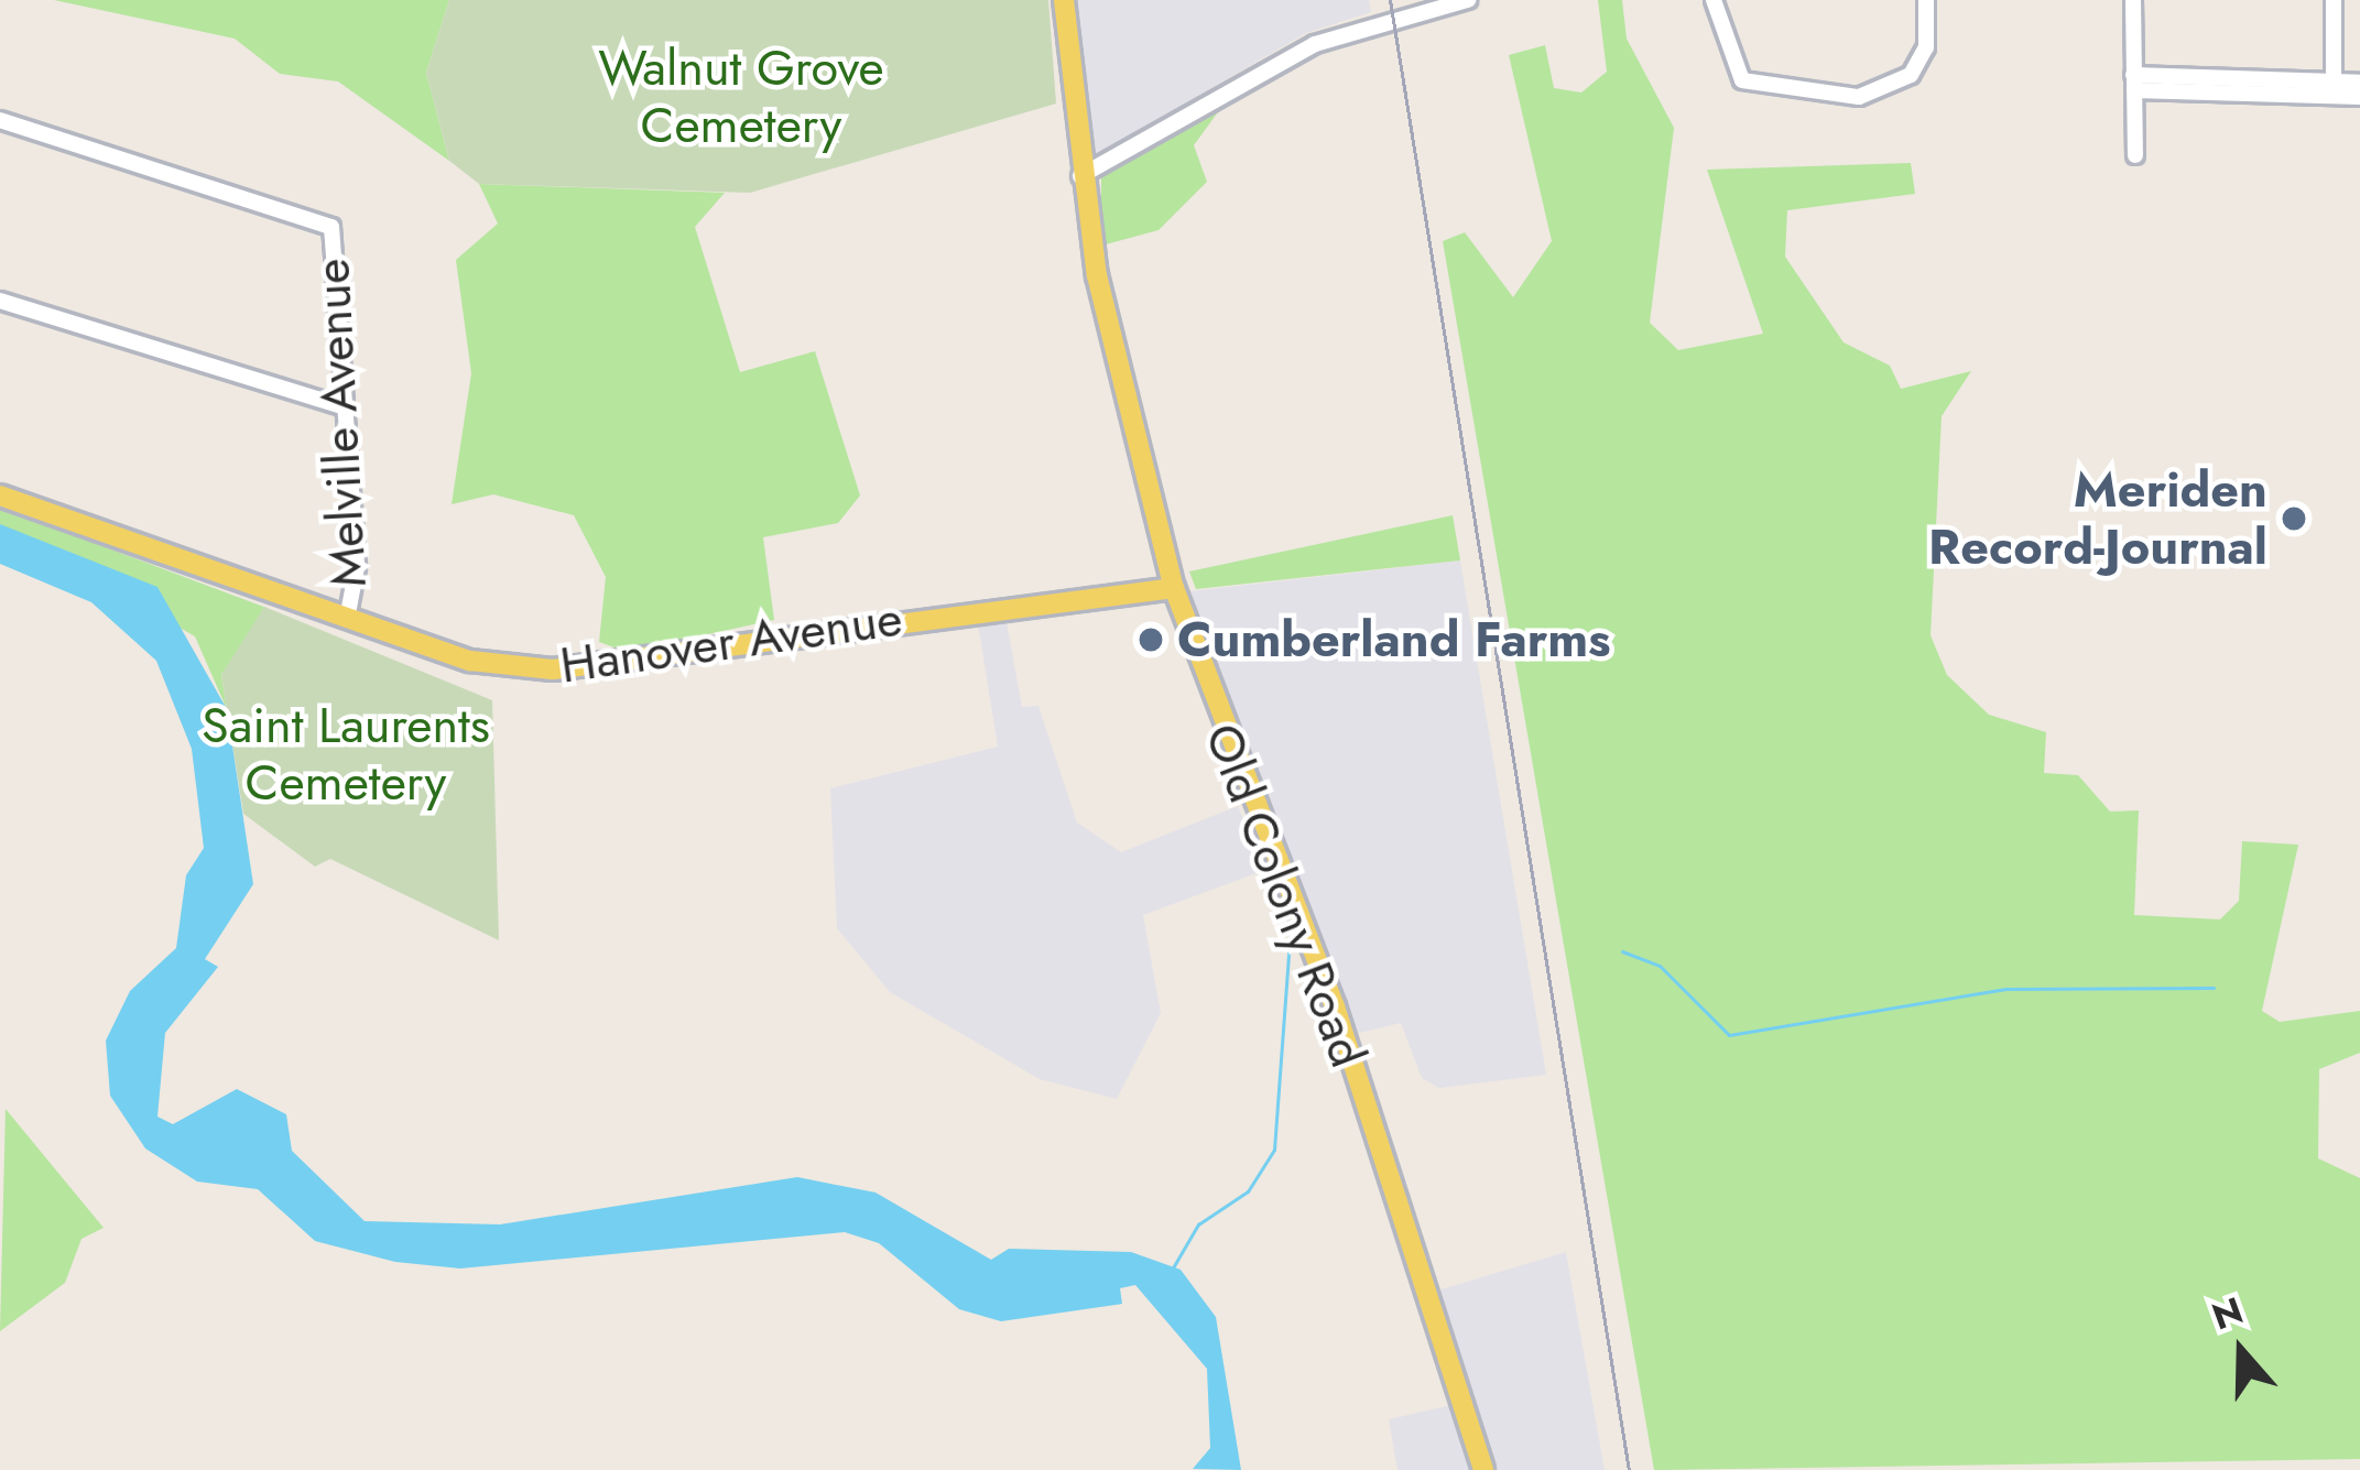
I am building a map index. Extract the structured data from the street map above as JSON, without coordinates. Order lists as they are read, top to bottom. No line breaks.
{"streets":{"main road":["Hanover Avenue","Old Colony Road"],"street":["Melville Avenue"]},"crossings":[["Melville Avenue","Hanover Avenue"],["Hanover Avenue","Old Colony Road"]],"parks":["Walnut Grove Cemetery","Saint Laurents Cemetery"],"places":["Meriden Record-Journal","Cumberland Farms"],"north":"top"}
